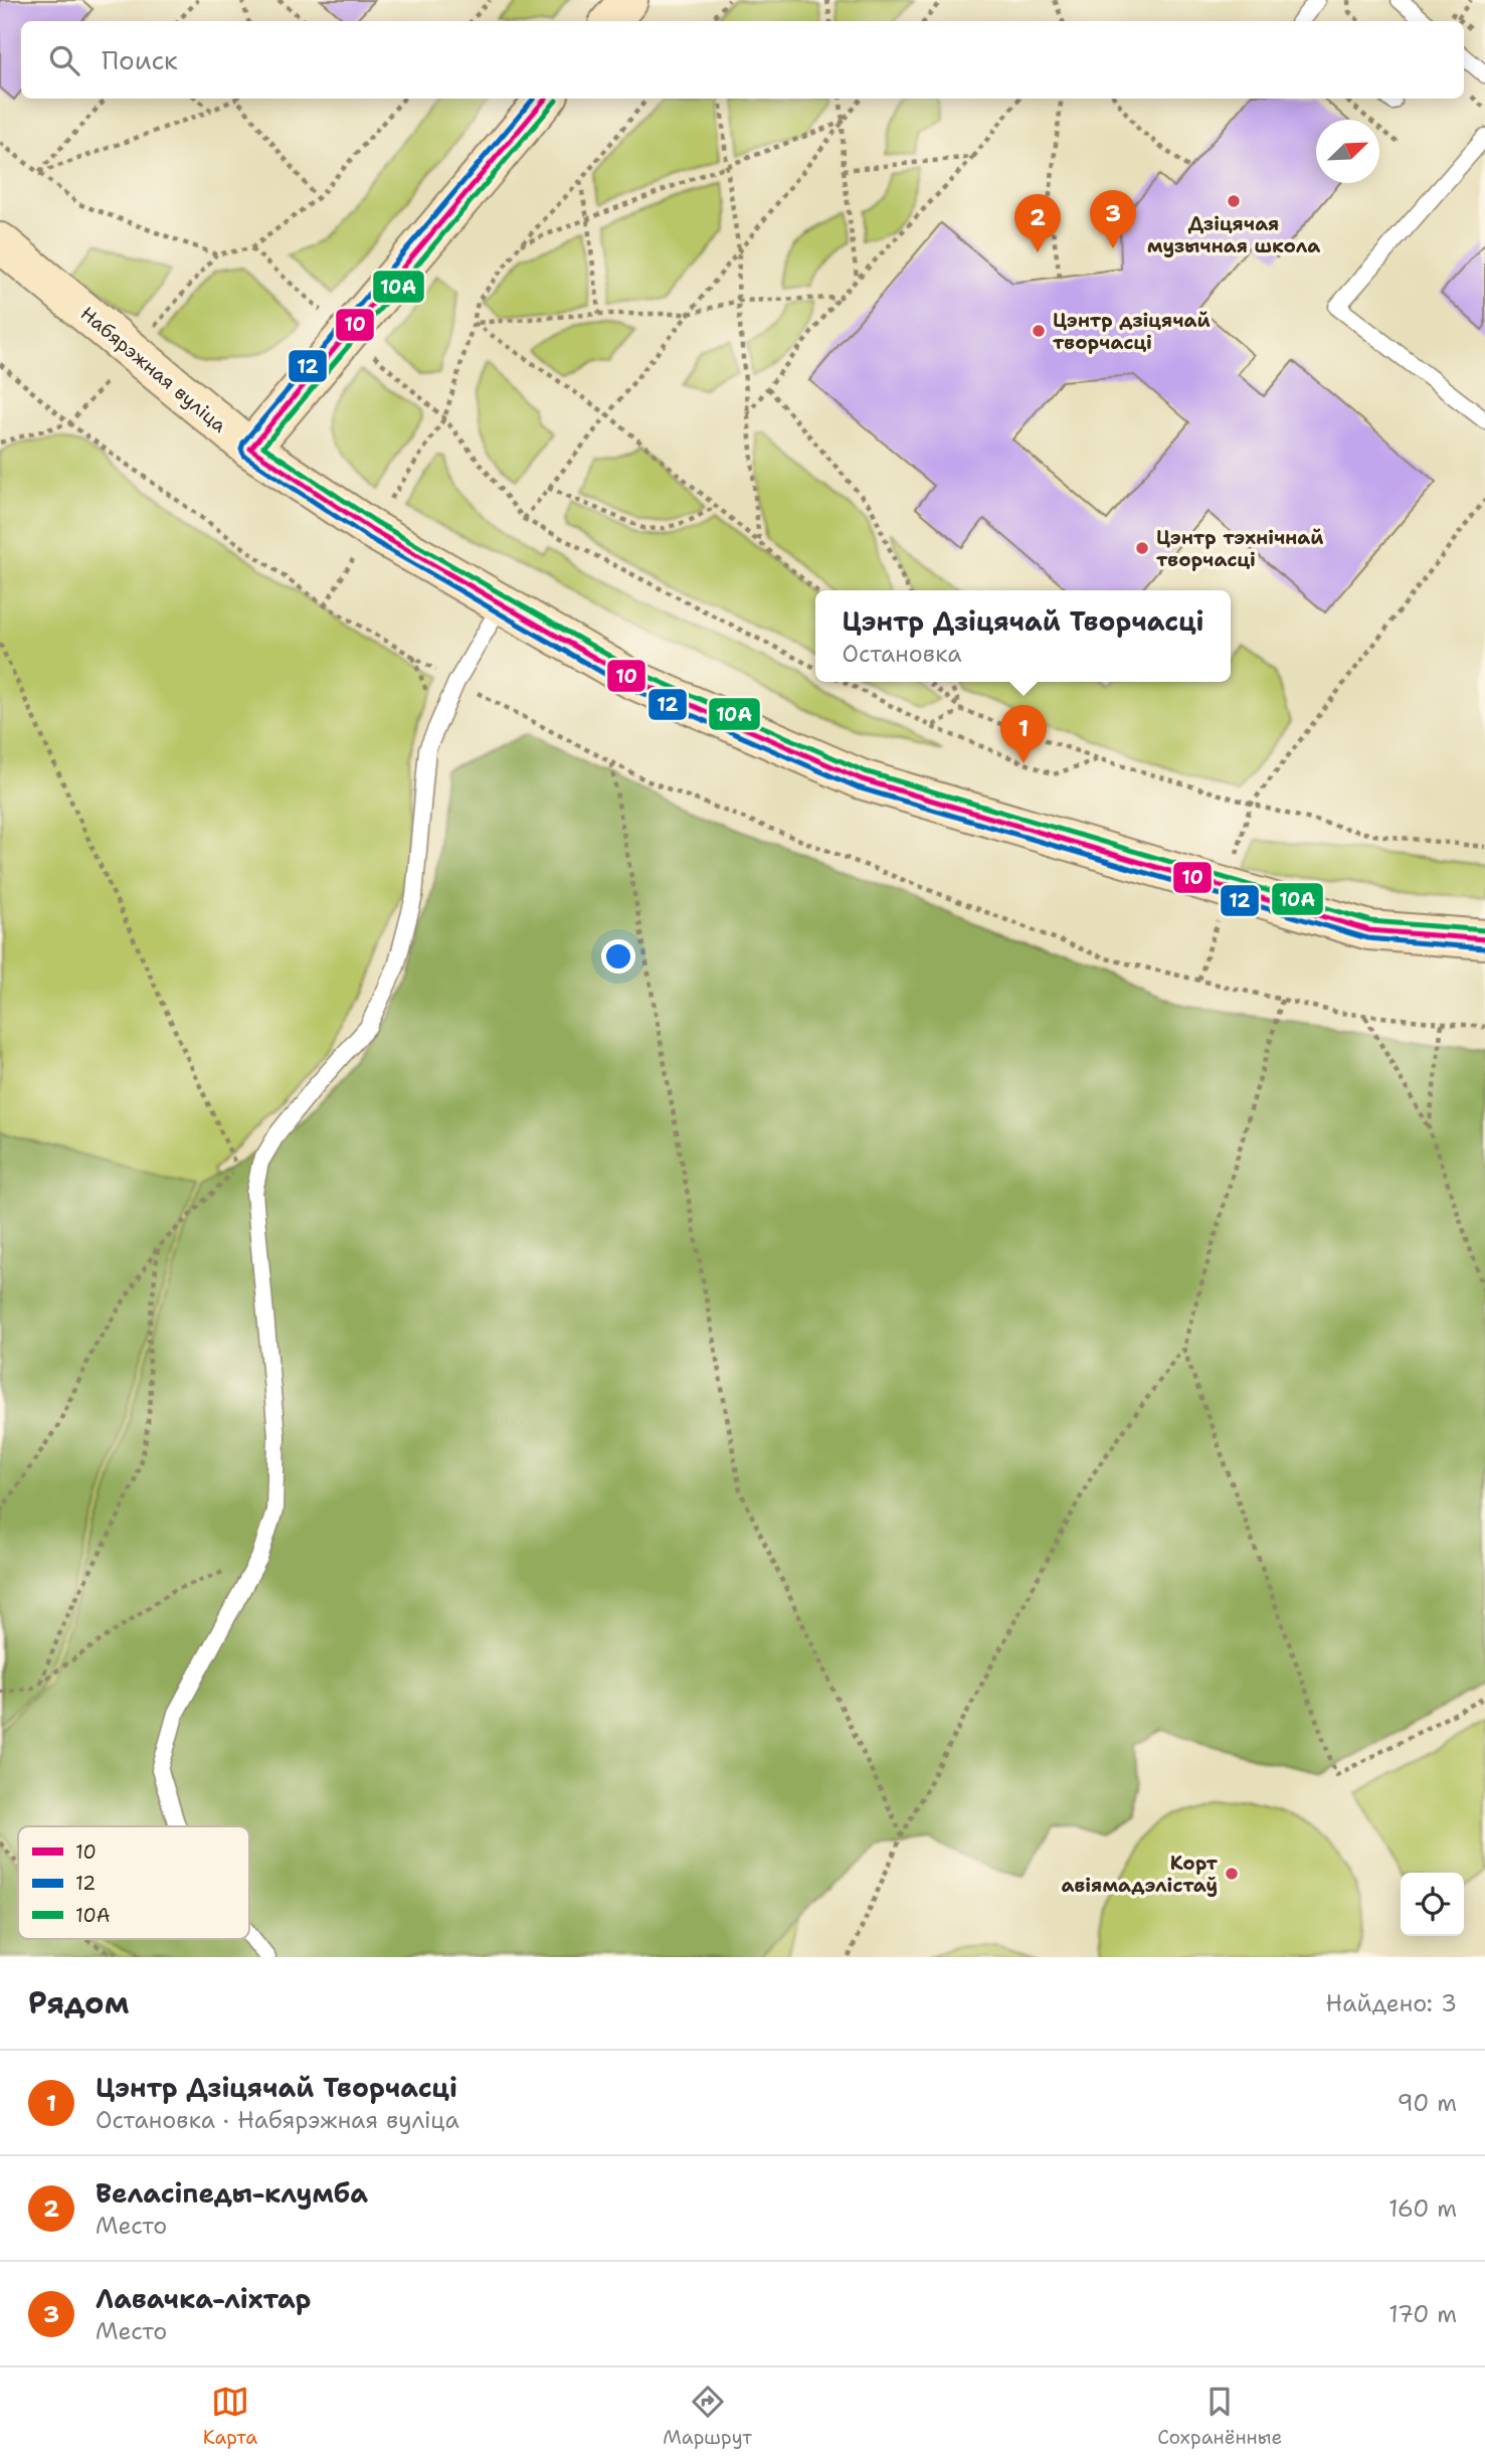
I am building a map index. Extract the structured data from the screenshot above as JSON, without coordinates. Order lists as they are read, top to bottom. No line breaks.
{"streets":{"main road":["Набярэжная вуліца"]},"places":["Дзіцячая музычная школа","Цэнтр дзіцячай творчасці","Цэнтр тэхнічнай творчасці","Корт авіямадэлістаў"],"lines":["transit line 10","transit line 12","transit line 10A"],"legend":["10","12","10A"],"north":"top right","page":{"search":"Поиск","pins":["3","2","1"],"popup":["Цэнтр Дзіцячай Творчасці","Остановка"],"heading":["Рядом","Найдено: 3"],"list":[{"mark":"1","name":"Цэнтр Дзіцячай Творчасці","note":"Остановка · Набярэжная вуліца","value":"90 m"},{"mark":"2","name":"Веласіпеды-клумба","note":"Место","value":"160 m"},{"mark":"3","name":"Лавачка-ліхтар","note":"Место","value":"170 m"}],"nav":["Карта","Маршрут","Сохранённые"]}}
